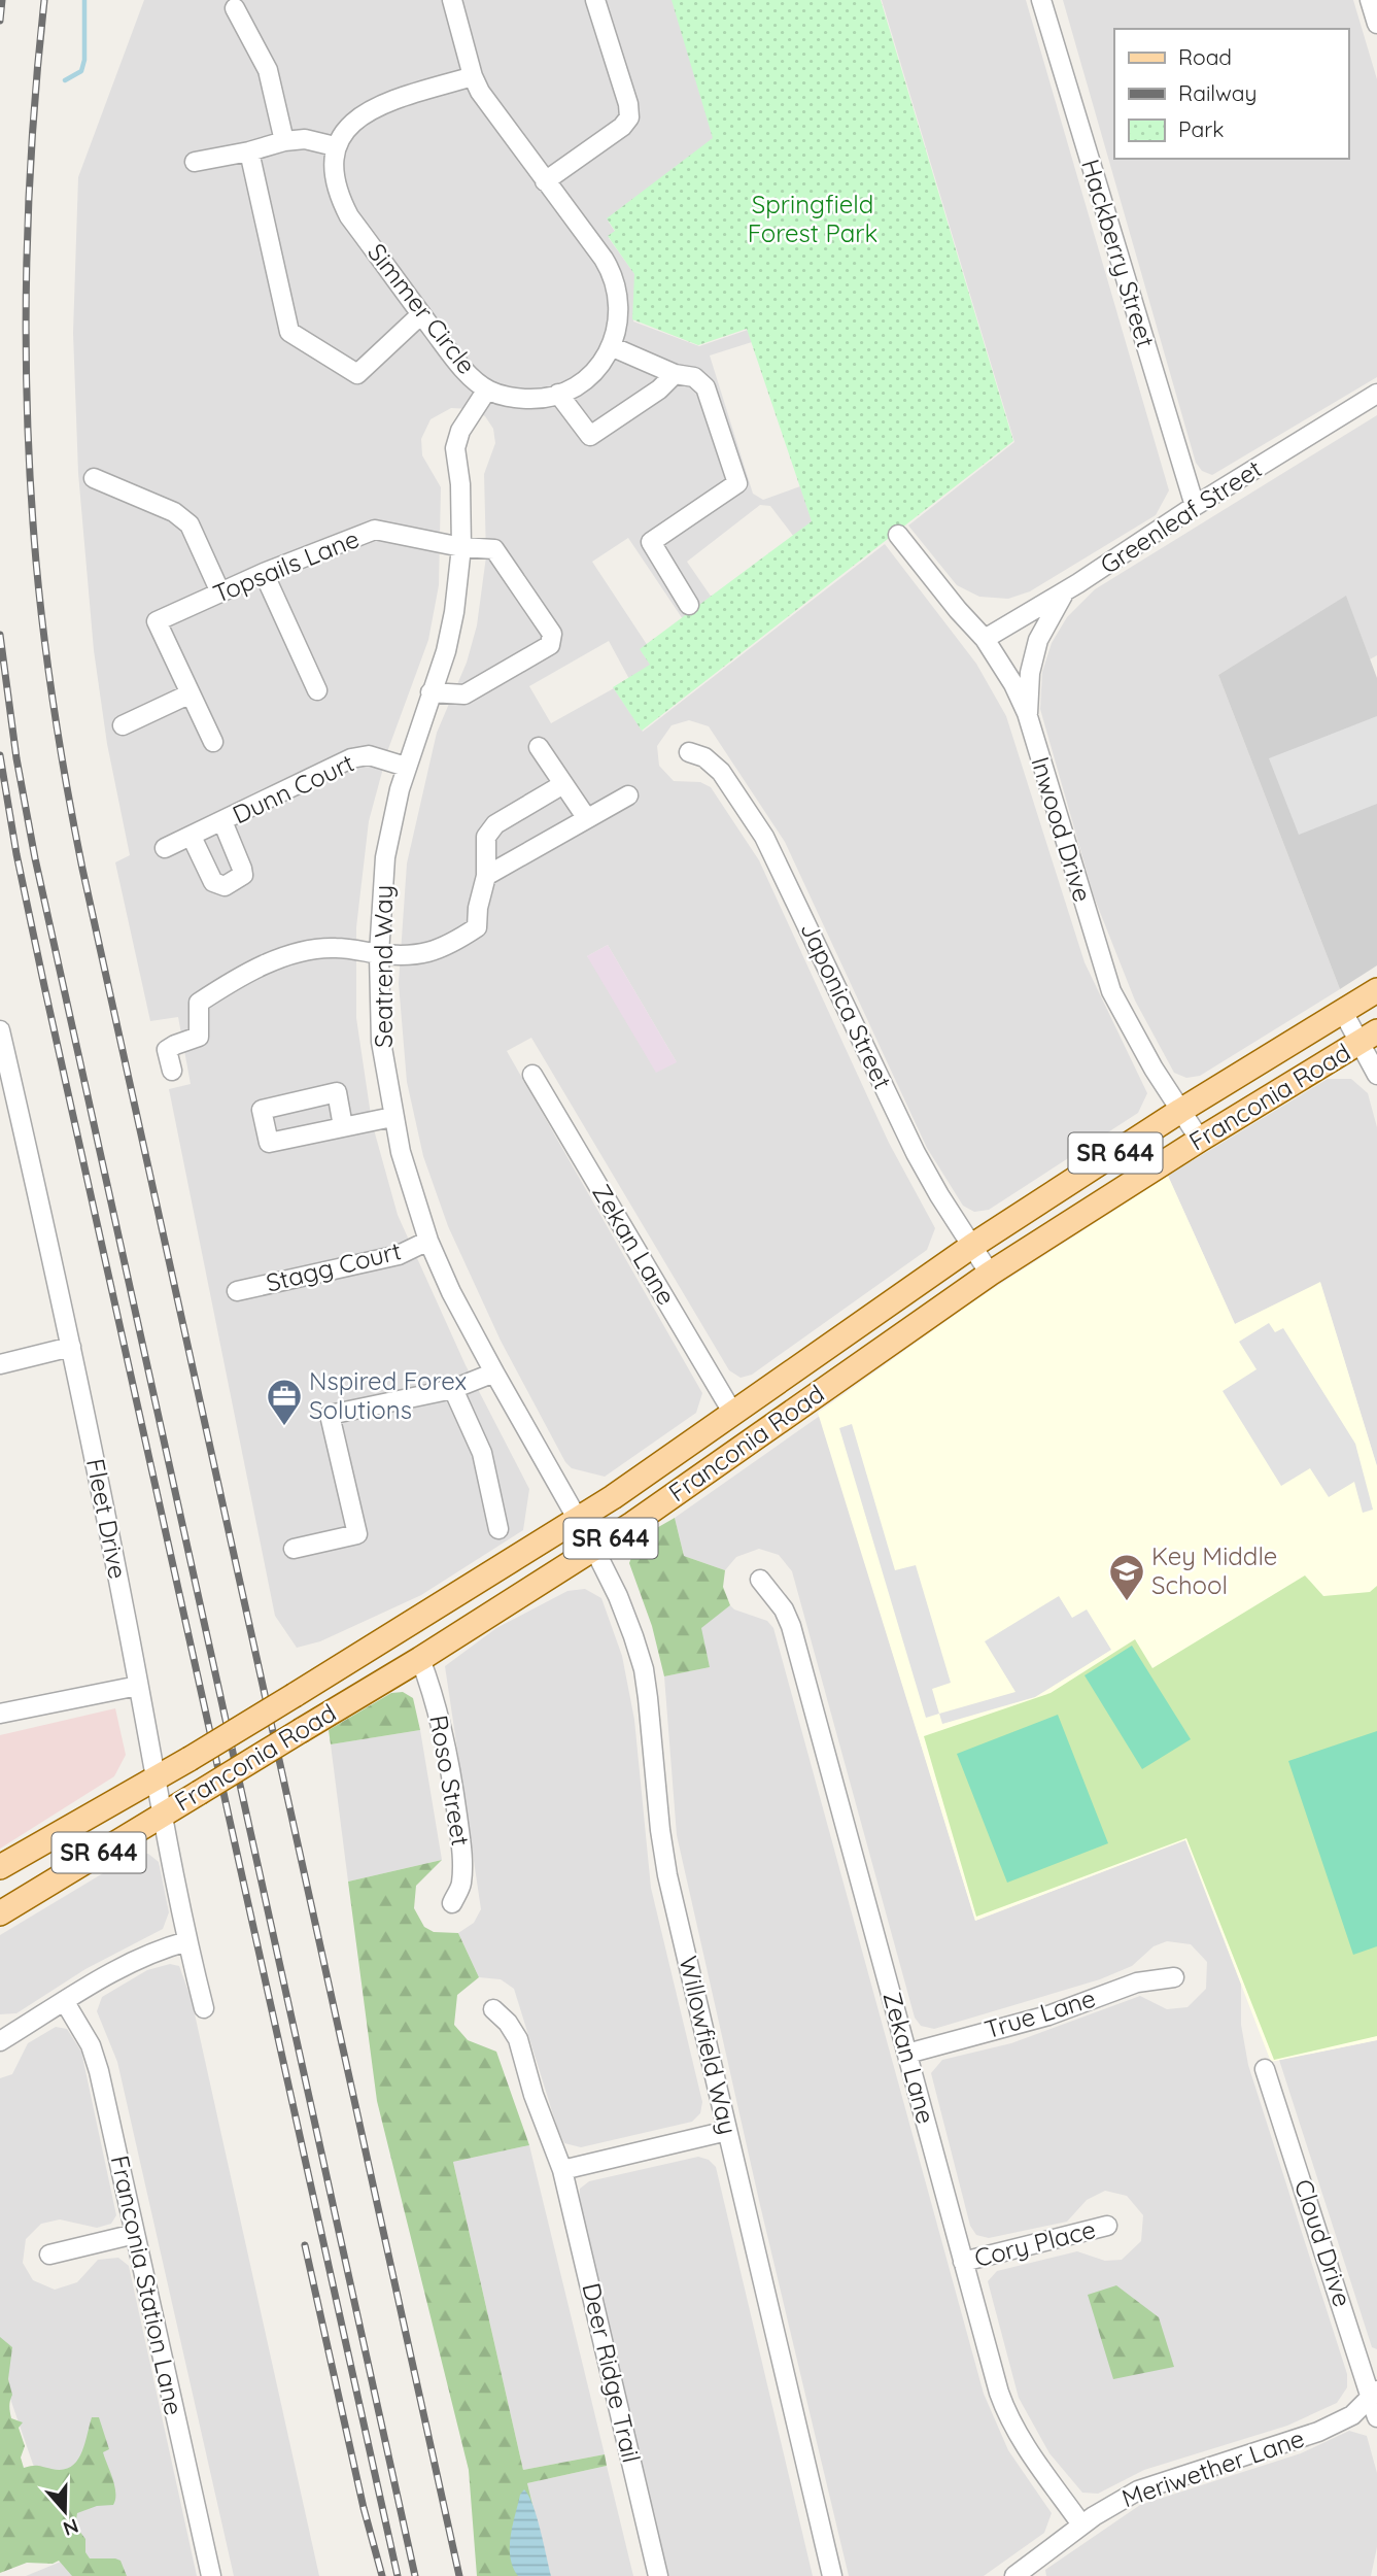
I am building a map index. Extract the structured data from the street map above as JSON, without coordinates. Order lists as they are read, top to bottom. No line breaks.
{"streets":{"main road":["Franconia Road","SR 644"],"street":["Hackberry Street","Simmer Circle","Greenleaf Street","Topsails Lane","Dunn Court","Inwood Drive","Seatrend Way","Japonica Street","Zekan Lane","Stagg Court","Fleet Drive","Roso Street","True Lane","Willowfield Way","Cloud Drive","Cory Place","Franconia Station Lane","Deer Ridge Trail","Meriwether Lane"]},"crossings":[["Hackberry Street","Greenleaf Street"],["Simmer Circle","Seatrend Way"],["Greenleaf Street","Inwood Drive"],["Topsails Lane","Seatrend Way"],["Dunn Court","Seatrend Way"],["Inwood Drive","Franconia Road"],["Seatrend Way","Franconia Road"],["Seatrend Way","Stagg Court"],["Seatrend Way","Willowfield Way"],["Japonica Street","Franconia Road"],["Franconia Road","Zekan Lane"],["Franconia Road","Fleet Drive"],["Franconia Road","Roso Street"],["Franconia Road","Willowfield Way"],["Zekan Lane","True Lane"],["Zekan Lane","Cory Place"],["Zekan Lane","Meriwether Lane"],["Cloud Drive","Meriwether Lane"]],"parks":["Springfield Forest Park"],"places":{"office":["Nspired Forex Solutions"],"school or university":["Key Middle School"]},"legend":["Road","Railway","Park"],"north":"bottom"}
